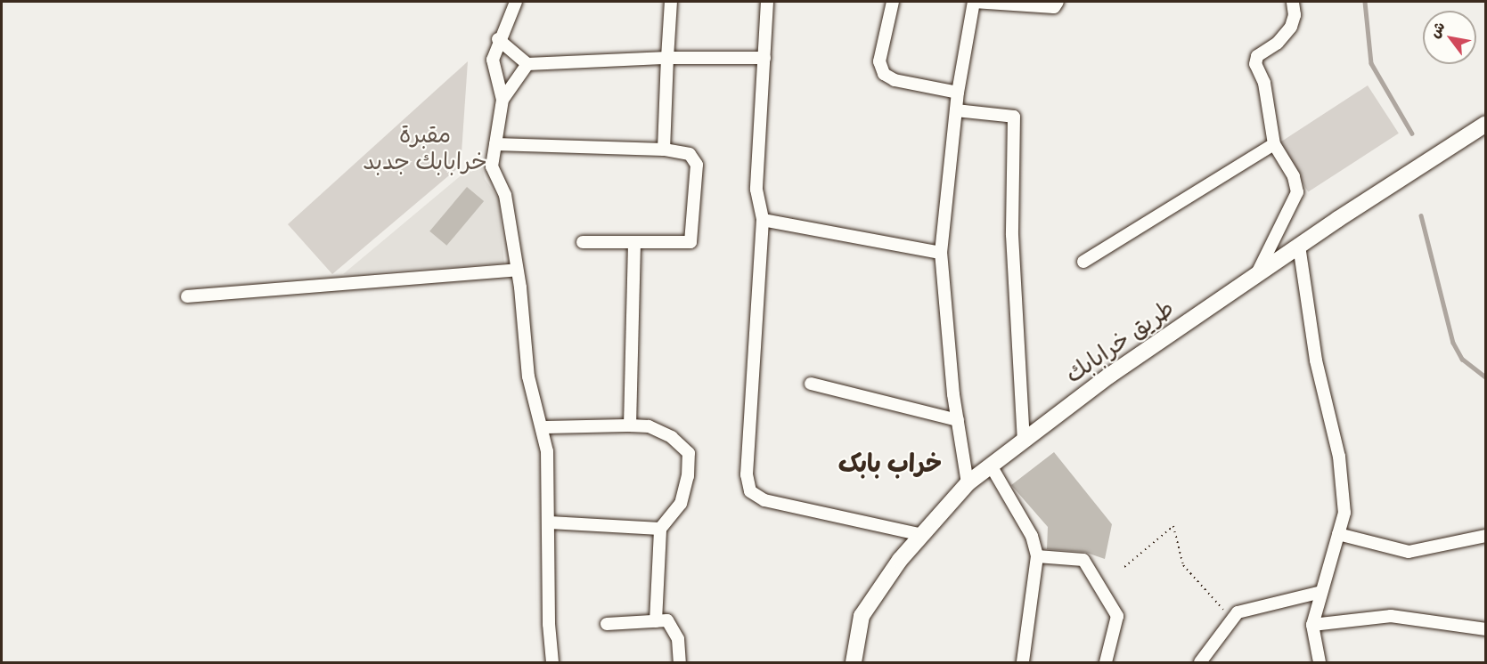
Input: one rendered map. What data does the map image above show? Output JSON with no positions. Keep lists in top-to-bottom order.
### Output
{
  "streets": {
    "main road": ["طريق خرابابك"]
  },
  "districts": ["خراب بابک"],
  "parks": ["مقبرة خرابابك جدبد"],
  "north": "top left"
}
